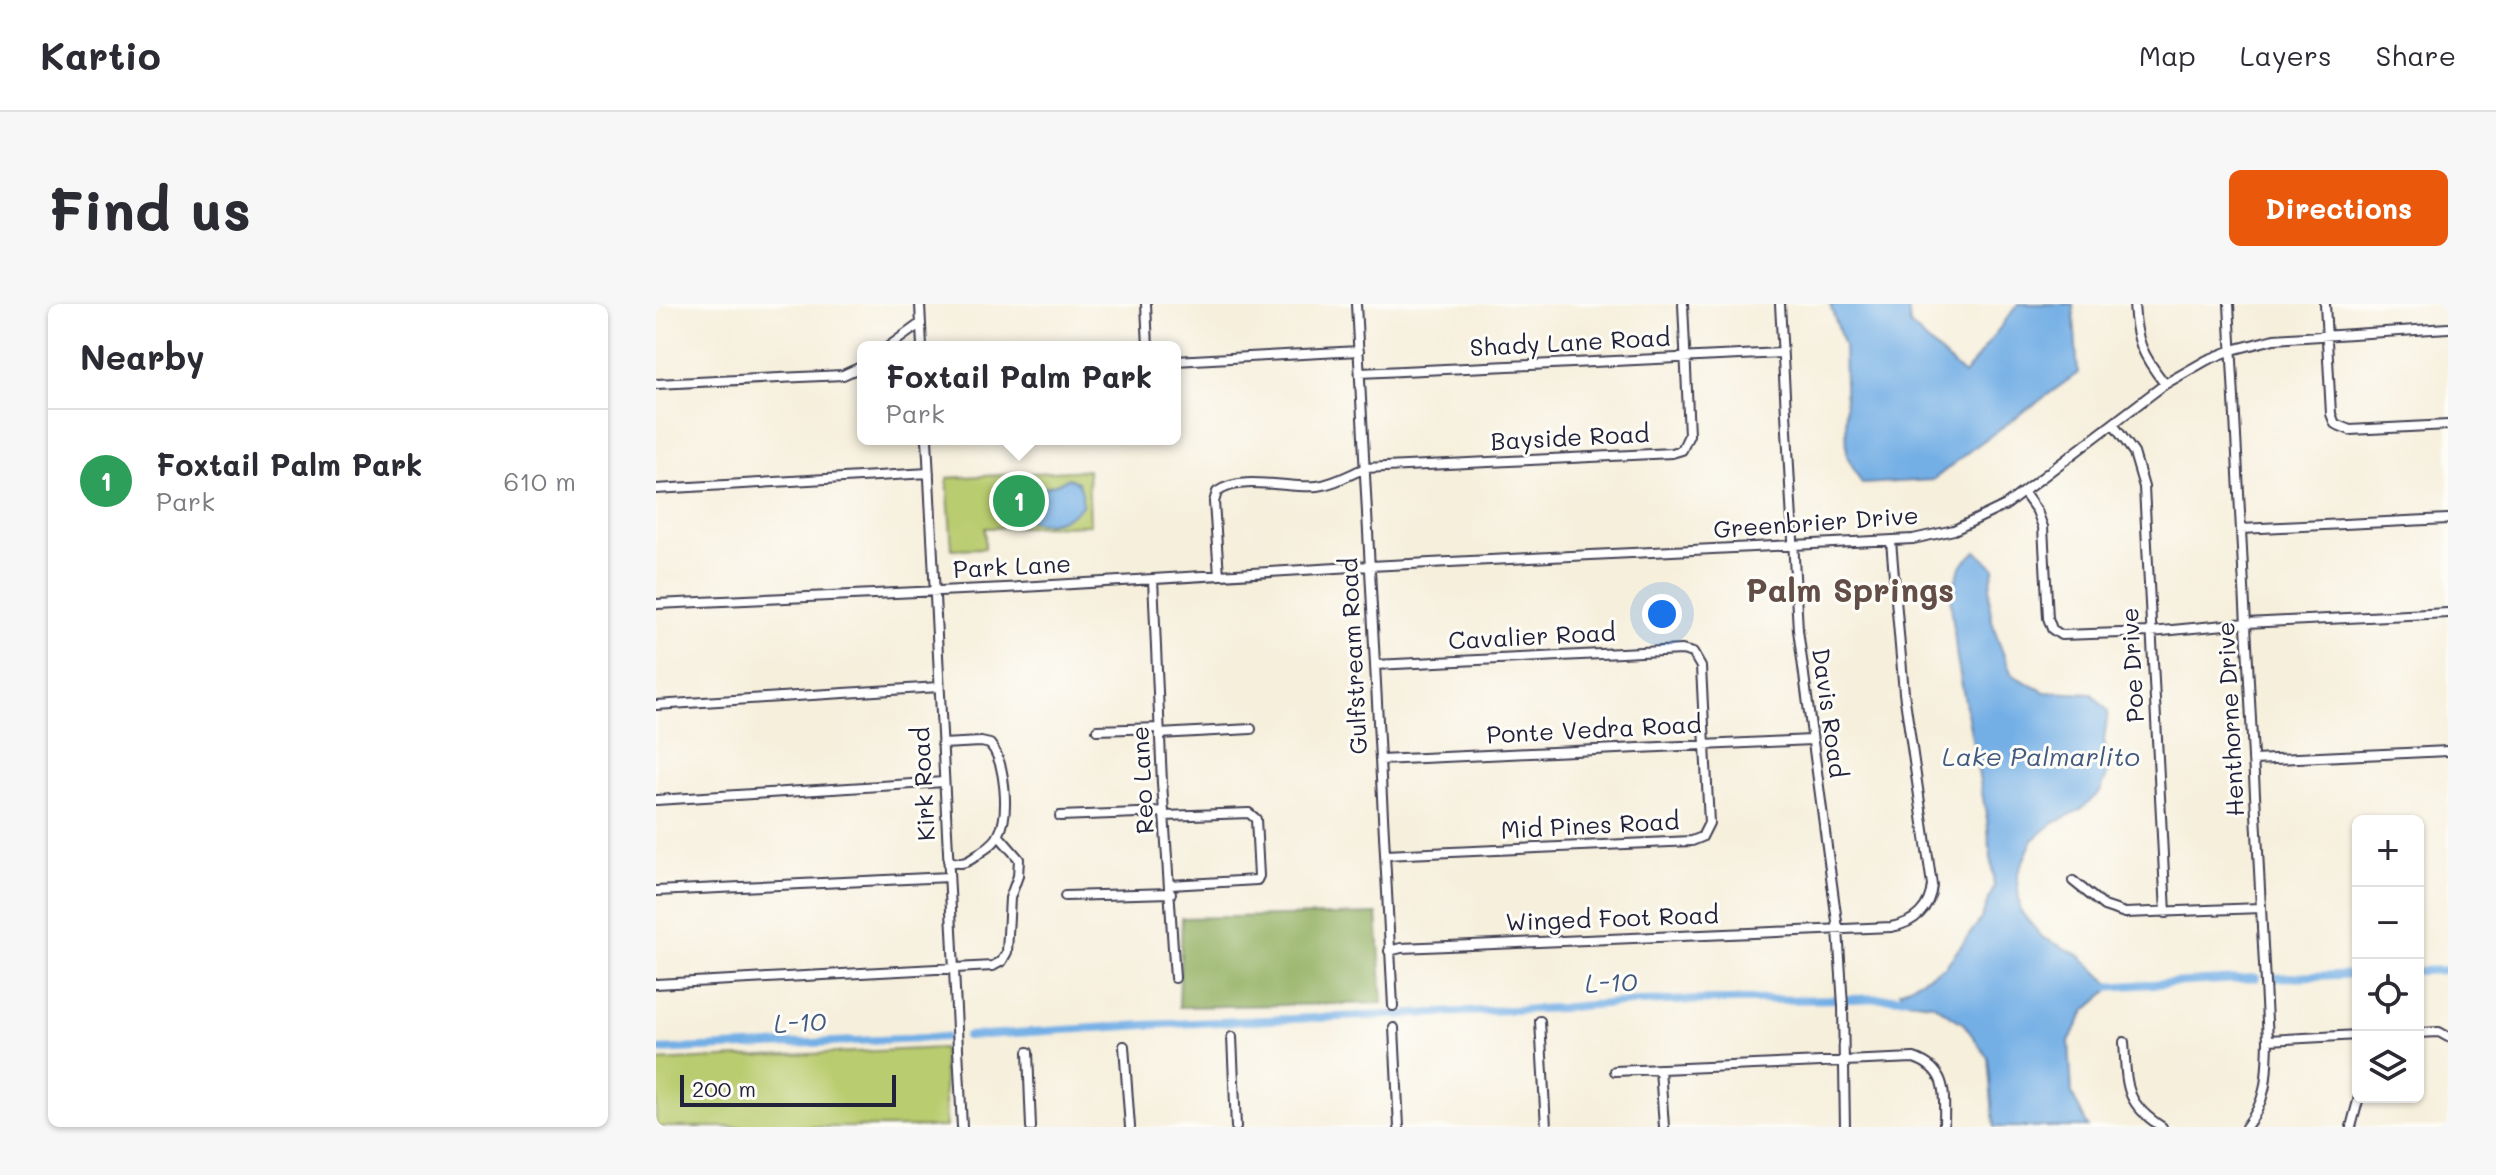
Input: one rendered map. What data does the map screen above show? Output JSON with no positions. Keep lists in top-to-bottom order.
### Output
{
  "streets": {
    "street": [
      "Shady Lane Road",
      "Bayside Road",
      "Greenbrier Drive",
      "Park Lane",
      "Cavalier Road",
      "Gulfstream Road",
      "Poe Drive",
      "Davis Road",
      "Henthorne Drive",
      "Ponte Vedra Road",
      "Reo Lane",
      "Kirk Road",
      "Mid Pines Road",
      "Winged Foot Road"
    ]
  },
  "crossings": [
    ["Shady Lane Road", "Bayside Road"],
    ["Shady Lane Road", "Gulfstream Road"],
    ["Shady Lane Road", "Davis Road"],
    ["Bayside Road", "Gulfstream Road"],
    ["Greenbrier Drive", "Park Lane"],
    ["Greenbrier Drive", "Gulfstream Road"],
    ["Greenbrier Drive", "Poe Drive"],
    ["Greenbrier Drive", "Davis Road"],
    ["Greenbrier Drive", "Henthorne Drive"],
    ["Greenbrier Drive", "Winged Foot Road"],
    ["Park Lane", "Gulfstream Road"],
    ["Park Lane", "Reo Lane"],
    ["Park Lane", "Kirk Road"],
    ["Cavalier Road", "Gulfstream Road"],
    ["Cavalier Road", "Ponte Vedra Road"],
    ["Cavalier Road", "Mid Pines Road"],
    ["Gulfstream Road", "Ponte Vedra Road"],
    ["Gulfstream Road", "Mid Pines Road"],
    ["Gulfstream Road", "Winged Foot Road"],
    ["Davis Road", "Ponte Vedra Road"],
    ["Davis Road", "Winged Foot Road"],
    ["Ponte Vedra Road", "Mid Pines Road"]
  ],
  "districts": ["Palm Springs"],
  "water": ["Lake Palmarlito", "L-10"],
  "scale_bar": "200 m",
  "page": {
    "header": "Kartio",
    "nav": ["Map", "Layers", "Share"],
    "buttons": "Directions",
    "title": "Find us",
    "heading": "Nearby",
    "popup": ["Foxtail Palm Park", "Park"],
    "list": [
      {
        "mark": "1",
        "name": "Foxtail Palm Park",
        "note": "Park",
        "value": "610 m"
      }
    ],
    "pins": "1",
    "map_buttons": ["+", "−"],
    "scale": "200 m"
  }
}
